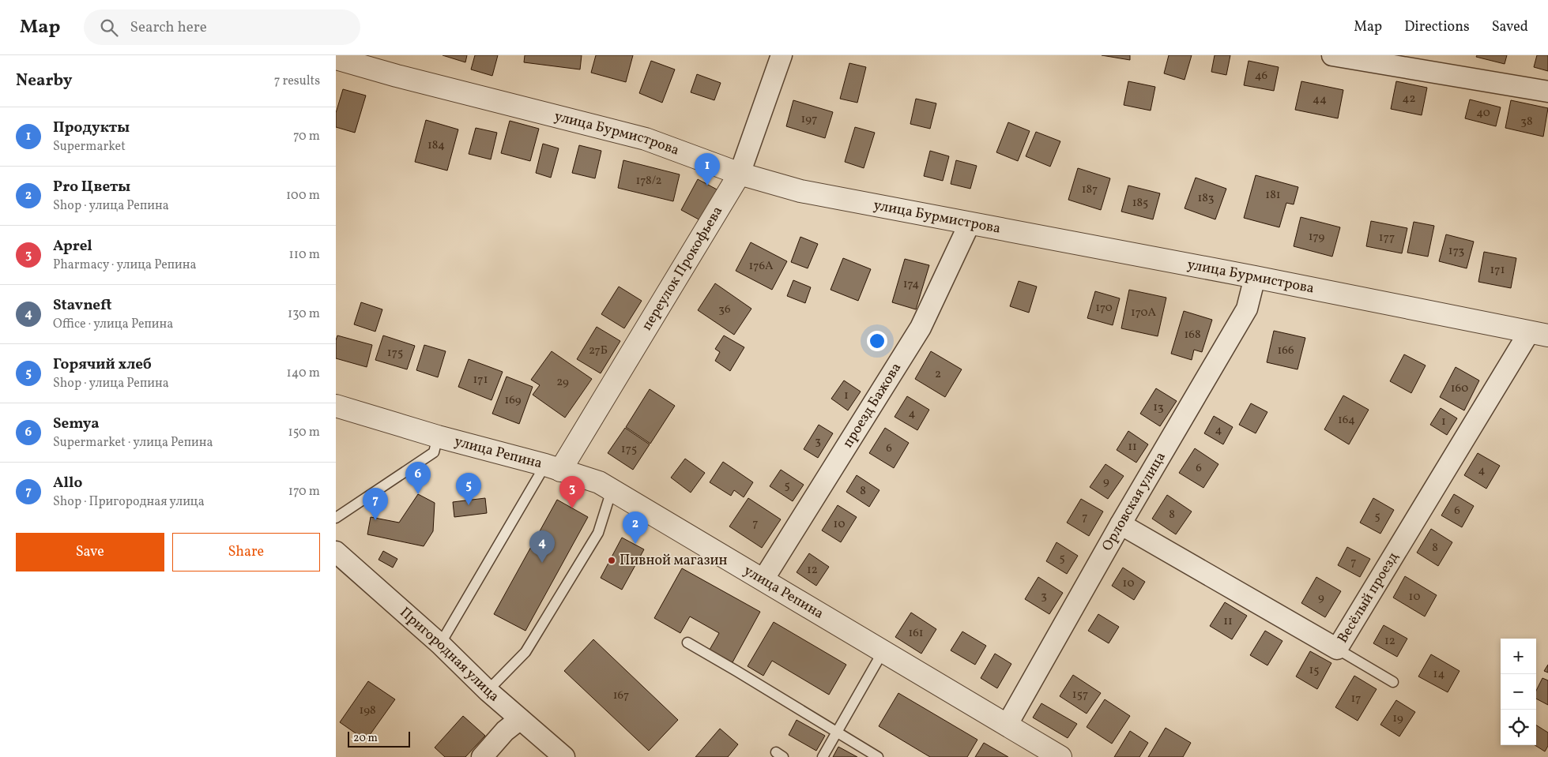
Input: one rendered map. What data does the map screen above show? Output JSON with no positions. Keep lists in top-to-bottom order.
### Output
{
  "streets": {
    "street": [
      "улица Бурмистрова",
      "переулок Прокофьева",
      "проезд Бажова",
      "улица Репина",
      "Орловская улица",
      "Весёлый проезд",
      "Пригородная улица"
    ]
  },
  "crossings": [
    ["улица Бурмистрова", "переулок Прокофьева"],
    ["улица Бурмистрова", "проезд Бажова"],
    ["улица Бурмистрова", "Орловская улица"],
    ["улица Бурмистрова", "Весёлый проезд"],
    ["переулок Прокофьева", "улица Репина"],
    ["проезд Бажова", "улица Репина"],
    ["улица Репина", "Орловская улица"],
    ["Орловская улица", "Весёлый проезд"]
  ],
  "places": ["Пивной магазин"],
  "house_numbers": [
    "46",
    "42",
    "44",
    "40",
    "197",
    "38",
    "184",
    "178/2",
    "187",
    "181",
    "183",
    "185",
    "179",
    "177",
    "173",
    "176А",
    "171",
    "174",
    "170",
    "36",
    "170А",
    "168",
    "27Б",
    "166",
    "175",
    "2",
    "171",
    "29",
    "160",
    "1",
    "169",
    "13",
    "4",
    "164",
    "1",
    "4",
    "3",
    "11",
    "6",
    "175",
    "6",
    "4",
    "9",
    "5",
    "8",
    "6",
    "8",
    "5",
    "7",
    "7",
    "10",
    "8",
    "5",
    "7",
    "12",
    "10",
    "3",
    "10",
    "9",
    "11",
    "161",
    "12",
    "15",
    "14",
    "157",
    "167",
    "17",
    "198",
    "19"
  ],
  "scale_bar": "20 m",
  "page": {
    "header": "Map",
    "search": "Search here",
    "nav": ["Map", "Directions", "Saved"],
    "heading": ["Nearby", "7 results"],
    "list": [
      {
        "mark": "1",
        "name": "Продукты",
        "note": "Supermarket",
        "value": "70 m"
      },
      {
        "mark": "2",
        "name": "Pro Цветы",
        "note": "Shop · улица Репина",
        "value": "100 m"
      },
      {
        "mark": "3",
        "name": "Aprel",
        "note": "Pharmacy · улица Репина",
        "value": "110 m"
      },
      {
        "mark": "4",
        "name": "Stavneft",
        "note": "Office · улица Репина",
        "value": "130 m"
      },
      {
        "mark": "5",
        "name": "Горячий хлеб",
        "note": "Shop · улица Репина",
        "value": "140 m"
      },
      {
        "mark": "6",
        "name": "Semya",
        "note": "Supermarket · улица Репина",
        "value": "150 m"
      },
      {
        "mark": "7",
        "name": "Allo",
        "note": "Shop · Пригородная улица",
        "value": "170 m"
      }
    ],
    "pins": [
      "1",
      "6",
      "5",
      "3",
      "7",
      "2",
      "4"
    ],
    "buttons": ["Save", "Share"],
    "map_buttons": ["+", "−"],
    "scale": "20 m"
  }
}
